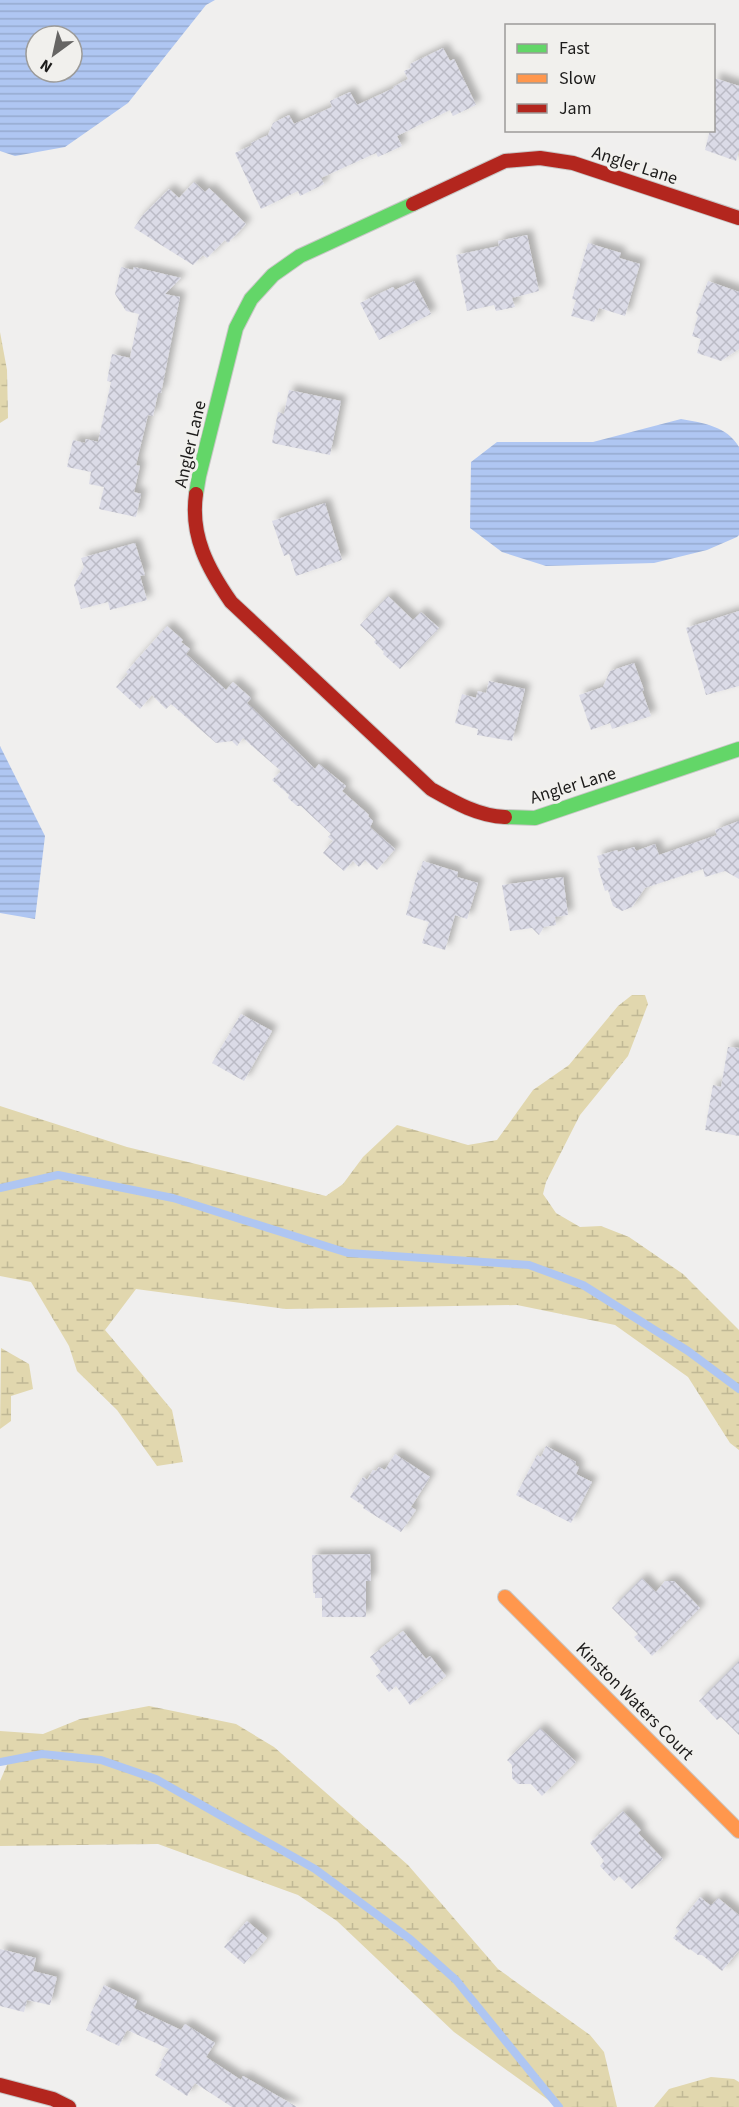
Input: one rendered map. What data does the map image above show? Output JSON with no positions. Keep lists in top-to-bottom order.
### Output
{
  "streets": {
    "street": ["Angler Lane", "Kinston Waters Court"]
  },
  "legend": ["Fast", "Slow", "Jam"],
  "north": "bottom left"
}
